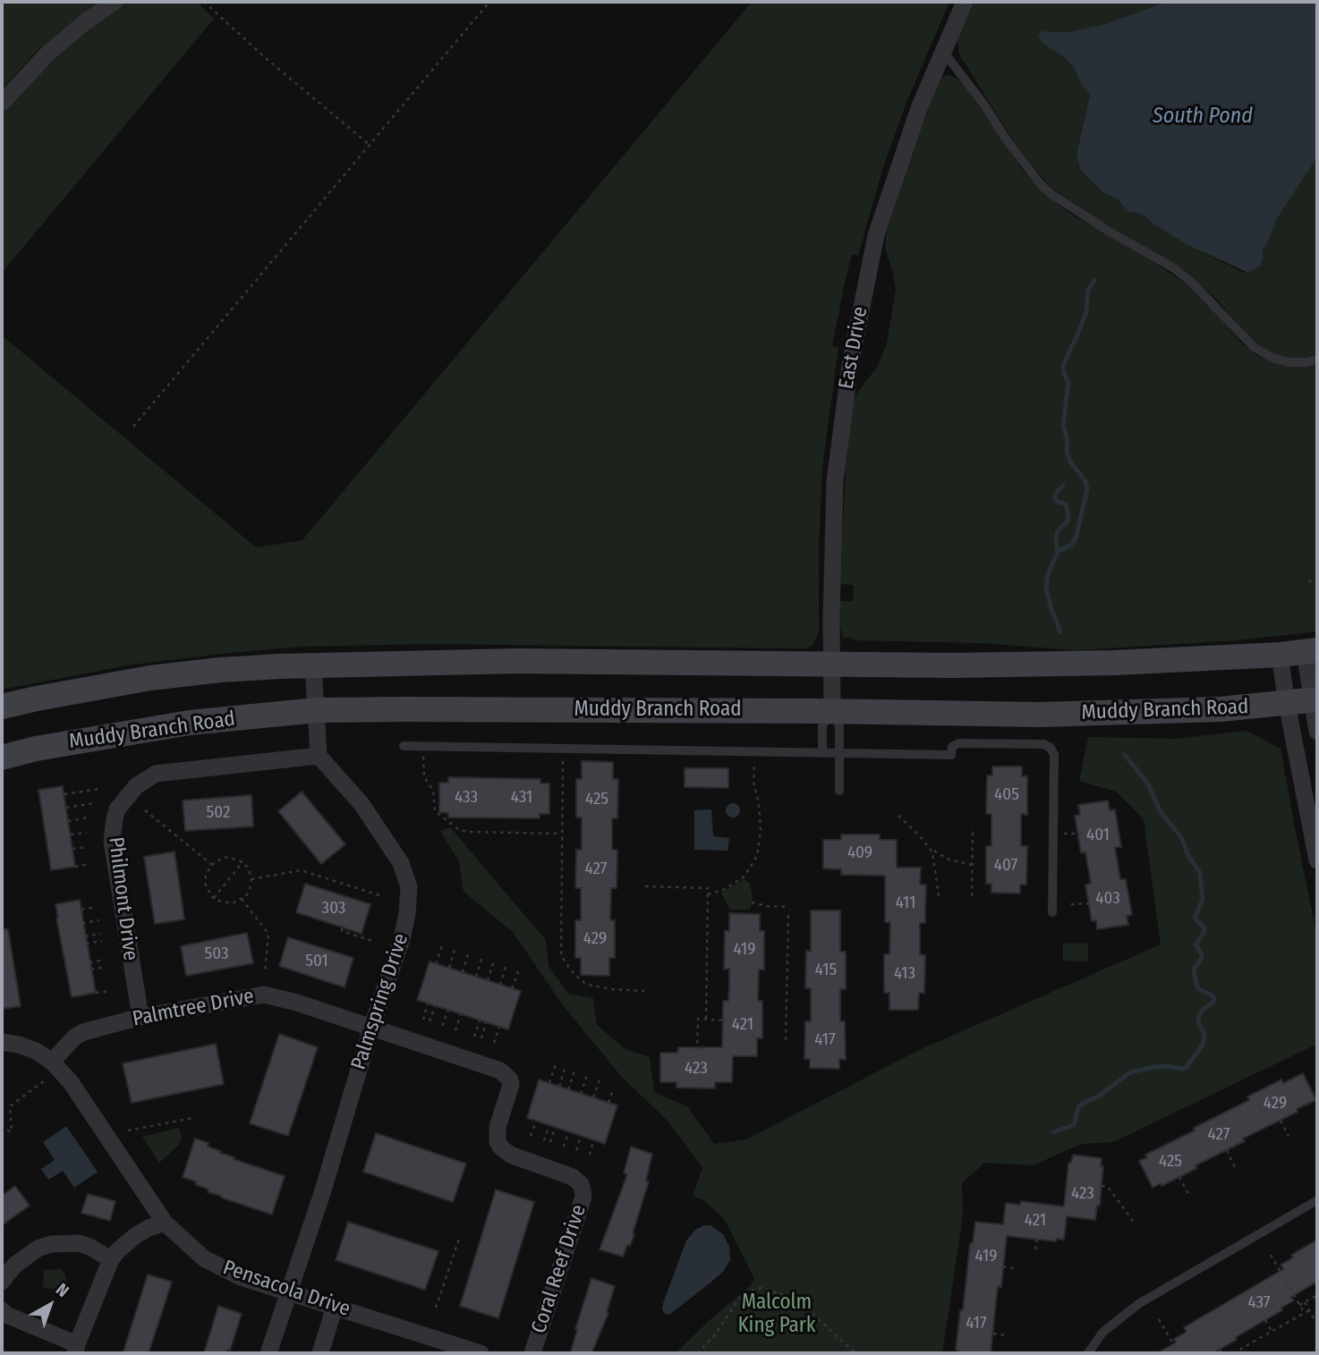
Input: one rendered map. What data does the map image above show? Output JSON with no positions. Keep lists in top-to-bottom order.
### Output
{
  "streets": {
    "main road": ["Muddy Branch Road"],
    "street": [
      "East Drive",
      "Philmont Drive",
      "Palmspring Drive",
      "Palmtree Drive",
      "Coral Reef Drive",
      "Pensacola Drive"
    ]
  },
  "crossings": [
    ["East Drive", "Muddy Branch Road"],
    ["Philmont Drive", "Palmspring Drive"],
    ["Philmont Drive", "Palmtree Drive"],
    ["Palmspring Drive", "Palmtree Drive"],
    ["Palmspring Drive", "Pensacola Drive"],
    ["Palmtree Drive", "Coral Reef Drive"],
    ["Palmtree Drive", "Pensacola Drive"]
  ],
  "water": ["South Pond"],
  "parks": ["Malcolm King Park"],
  "house_numbers": [
    "405",
    "433",
    "431",
    "425",
    "502",
    "401",
    "409",
    "407",
    "427",
    "403",
    "411",
    "303",
    "429",
    "419",
    "503",
    "501",
    "415",
    "413",
    "421",
    "417",
    "423",
    "429",
    "427",
    "425",
    "423",
    "421",
    "419",
    "437",
    "417"
  ],
  "north": "top right"
}
